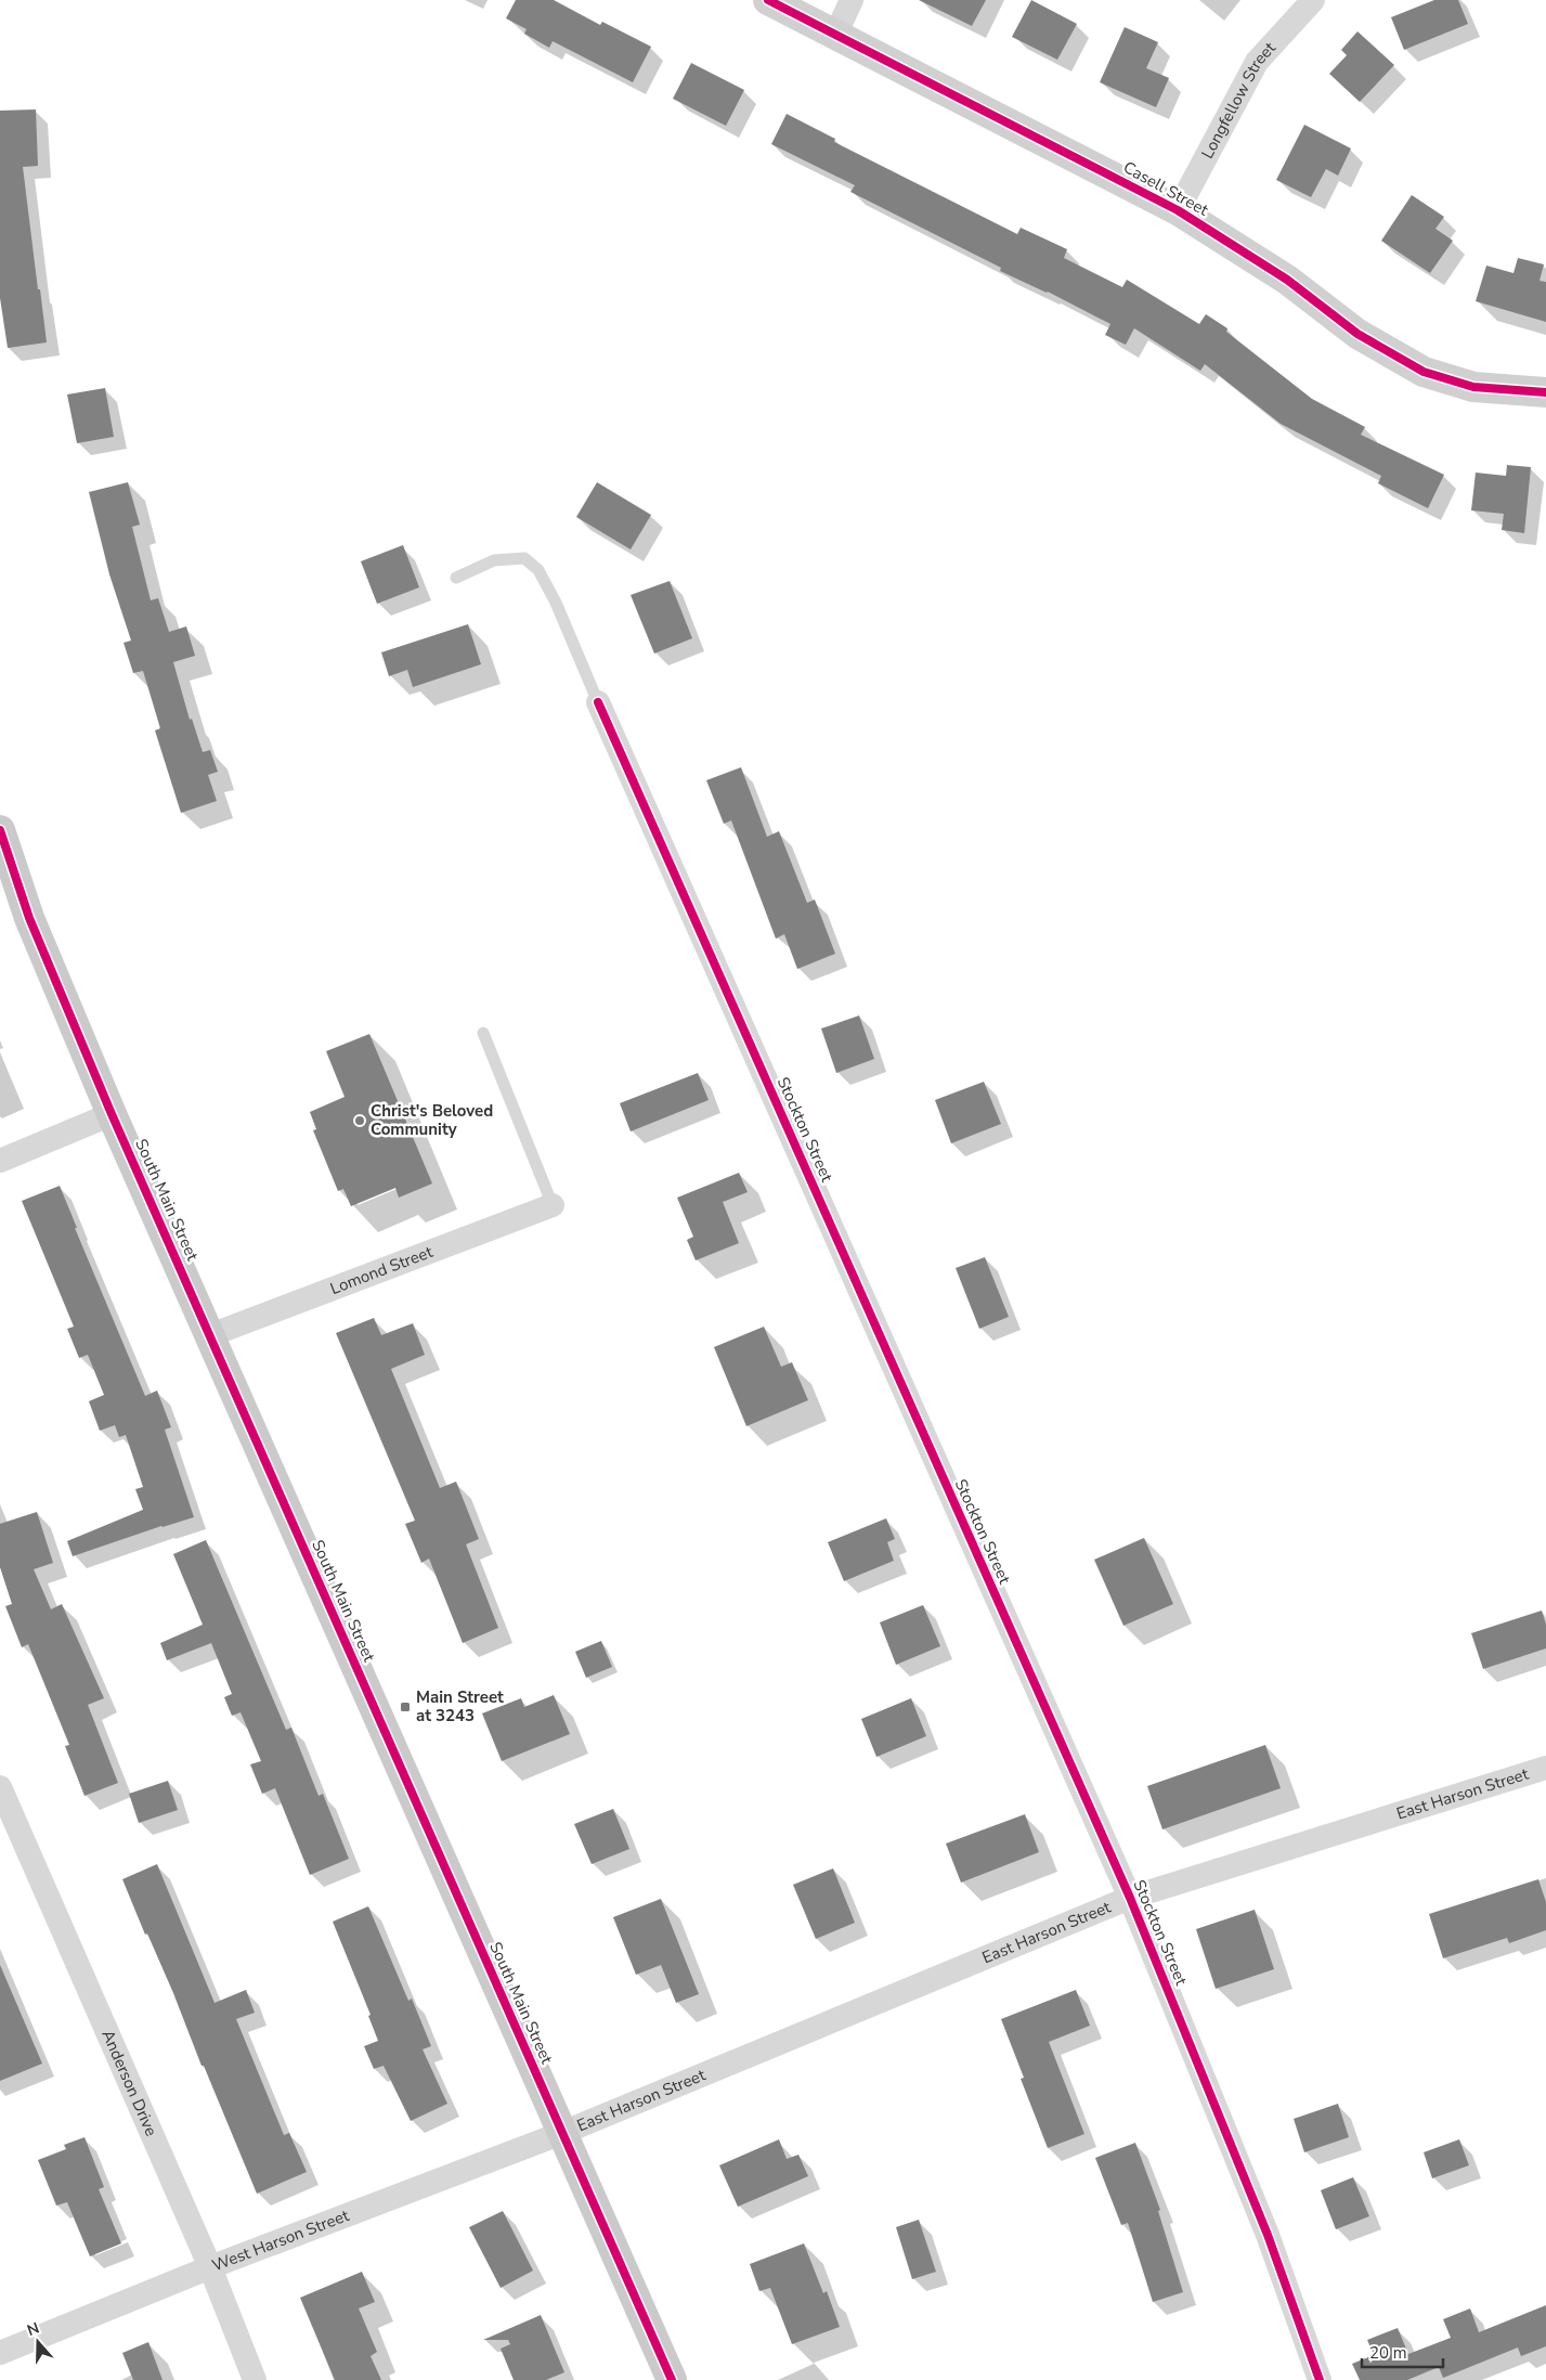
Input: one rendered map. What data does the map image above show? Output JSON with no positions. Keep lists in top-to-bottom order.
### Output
{
  "streets": {
    "main road": ["South Main Street"],
    "street": [
      "Longfellow Street",
      "Casell Street",
      "Stockton Street",
      "Lomond Street",
      "East Harson Street",
      "Anderson Drive",
      "West Harson Street"
    ]
  },
  "crossings": [
    ["Longfellow Street", "Casell Street"],
    ["Stockton Street", "East Harson Street"],
    ["South Main Street", "Lomond Street"],
    ["South Main Street", "East Harson Street"],
    ["South Main Street", "West Harson Street"],
    ["East Harson Street", "West Harson Street"],
    ["Anderson Drive", "West Harson Street"]
  ],
  "places": {
    "other": ["Christ's Beloved Community"],
    "transit": ["Main Street at 3243"]
  },
  "scale_bar": "20 m",
  "north": "top"
}
